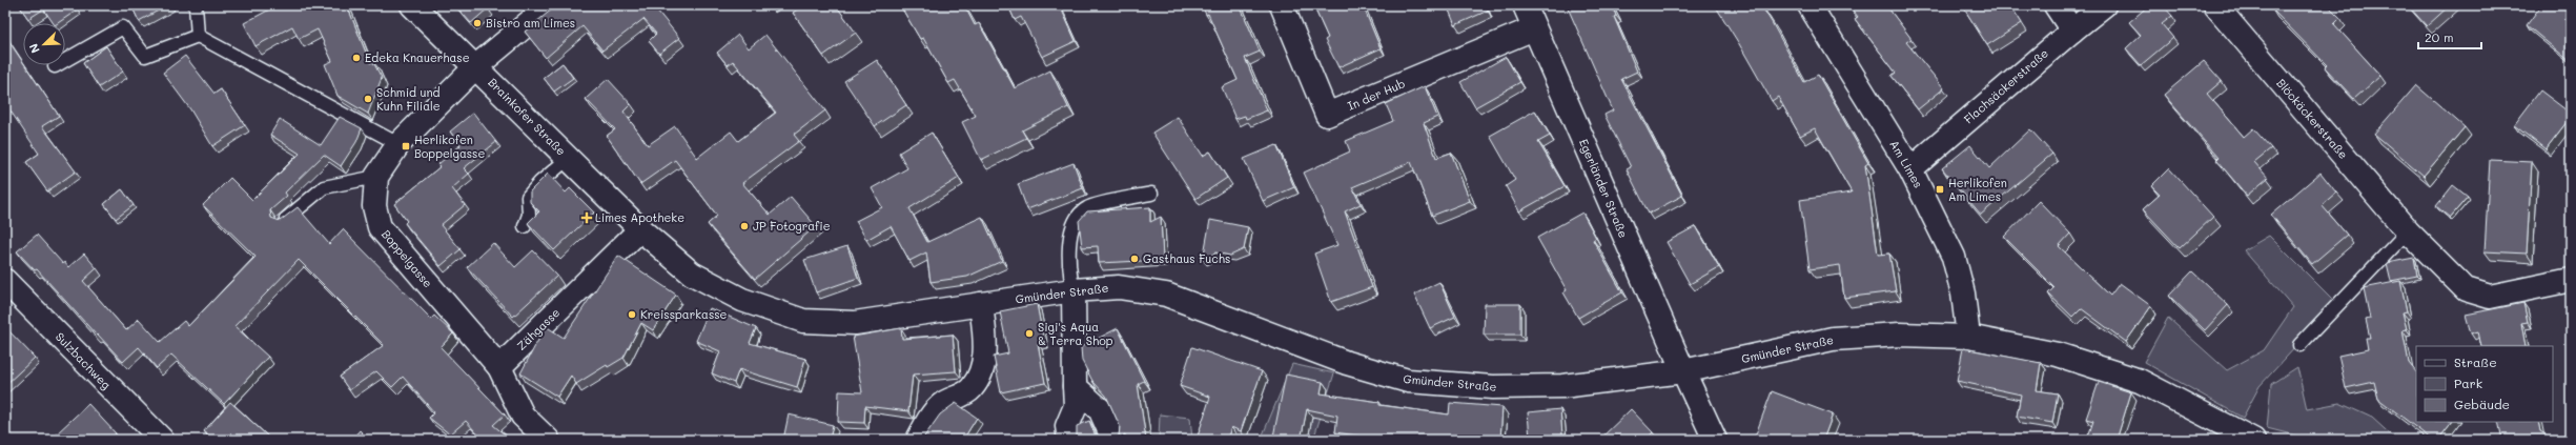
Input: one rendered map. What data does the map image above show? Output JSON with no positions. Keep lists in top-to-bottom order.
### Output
{
  "streets": {
    "street": [
      "Flachsäckerstraße",
      "In der Hub",
      "Brainkofer Straße",
      "Blöckäckerstraße",
      "Am Limes",
      "Egerländer Straße",
      "Boppelgasse",
      "Gmünder Straße",
      "Zähgasse",
      "Sulzbachweg"
    ]
  },
  "crossings": [
    ["Flachsäckerstraße", "Am Limes"],
    ["In der Hub", "Egerländer Straße"],
    ["Brainkofer Straße", "Gmünder Straße"],
    ["Brainkofer Straße", "Zähgasse"],
    ["Am Limes", "Gmünder Straße"],
    ["Egerländer Straße", "Gmünder Straße"],
    ["Boppelgasse", "Zähgasse"],
    ["Gmünder Straße", "Zähgasse"]
  ],
  "places": {
    "other": [
      "Bistro am Limes",
      "Edeka Knauerhase",
      "Schmid und Kuhn Filiale",
      "JP Fotografie",
      "Gasthaus Fuchs",
      "Kreissparkasse",
      "Sigi's Aqua & Terra Shop"
    ],
    "transit": ["Herlikofen Boppelgasse", "Herlikofen Am Limes"],
    "health": ["Limes Apotheke"]
  },
  "legend": ["Straße", "Park", "Gebäude"],
  "scale_bar": "20 m",
  "north": "bottom left"
}
